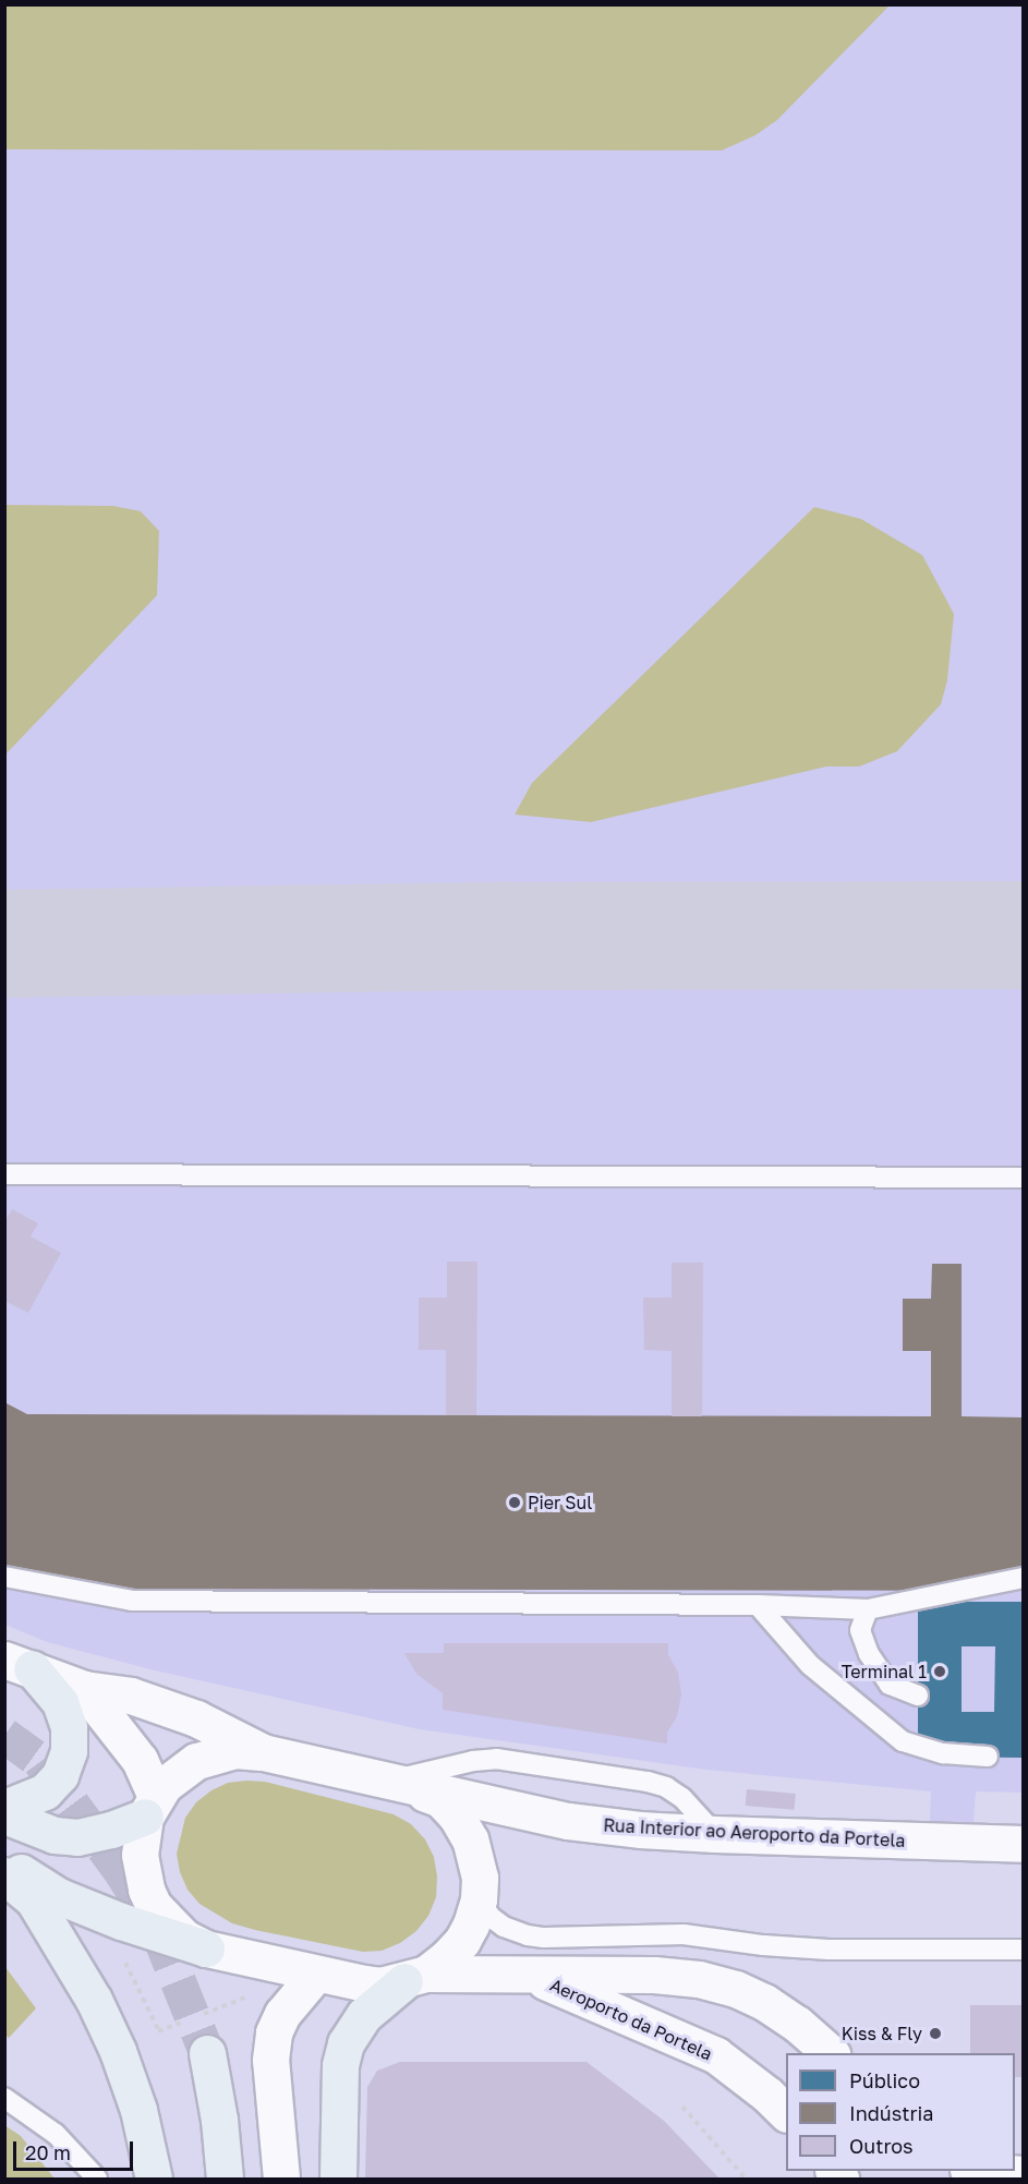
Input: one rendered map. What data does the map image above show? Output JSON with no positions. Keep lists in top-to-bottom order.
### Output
{
  "streets": {
    "main road": ["Rua Interior ao Aeroporto da Portela", "Aeroporto da Portela"]
  },
  "places": ["Pier Sul", "Terminal 1", "Kiss & Fly"],
  "legend": ["Público", "Indústria", "Outros"],
  "scale_bar": "20 m"
}
